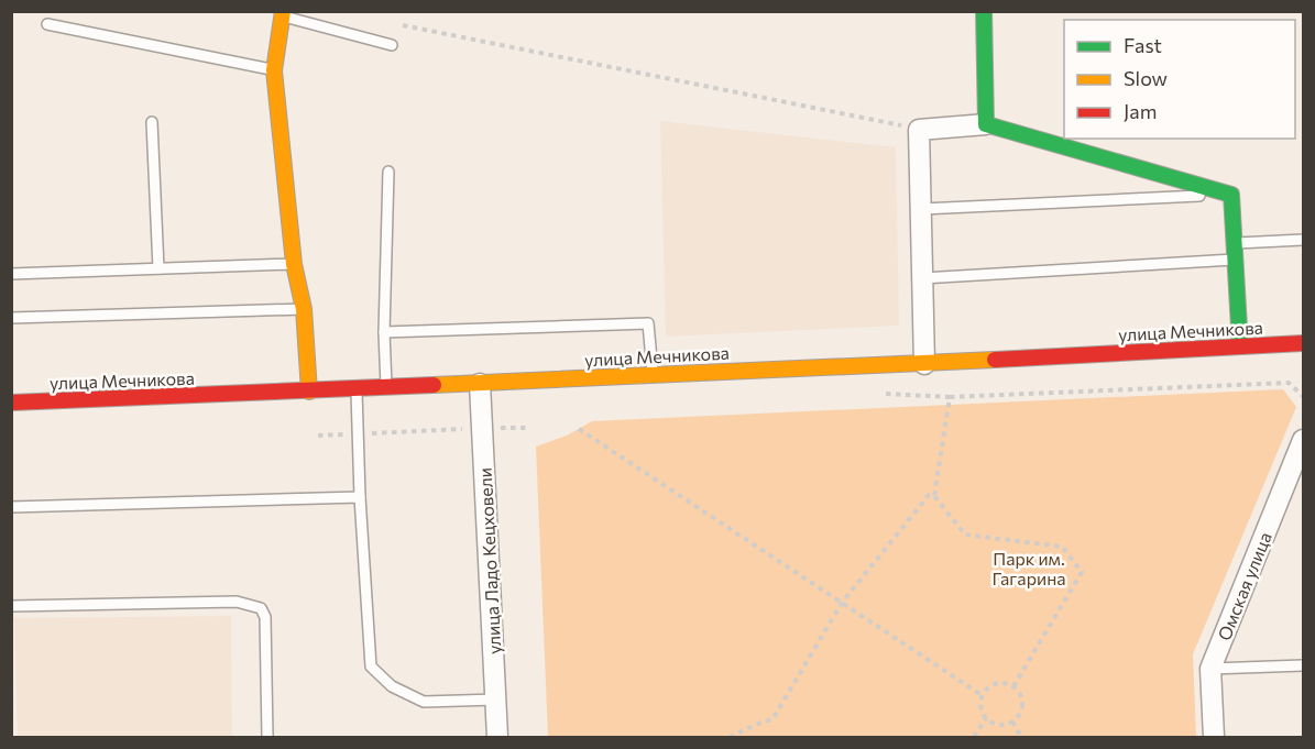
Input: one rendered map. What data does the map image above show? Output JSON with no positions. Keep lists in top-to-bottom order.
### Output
{
  "streets": {
    "street": ["улица Мечникова", "улица Ладо Кецховели", "Омская улица"]
  },
  "crossings": [
    ["улица Мечникова", "улица Ладо Кецховели"]
  ],
  "parks": ["Парк им. Гагарина"],
  "legend": ["Fast", "Slow", "Jam"]
}
